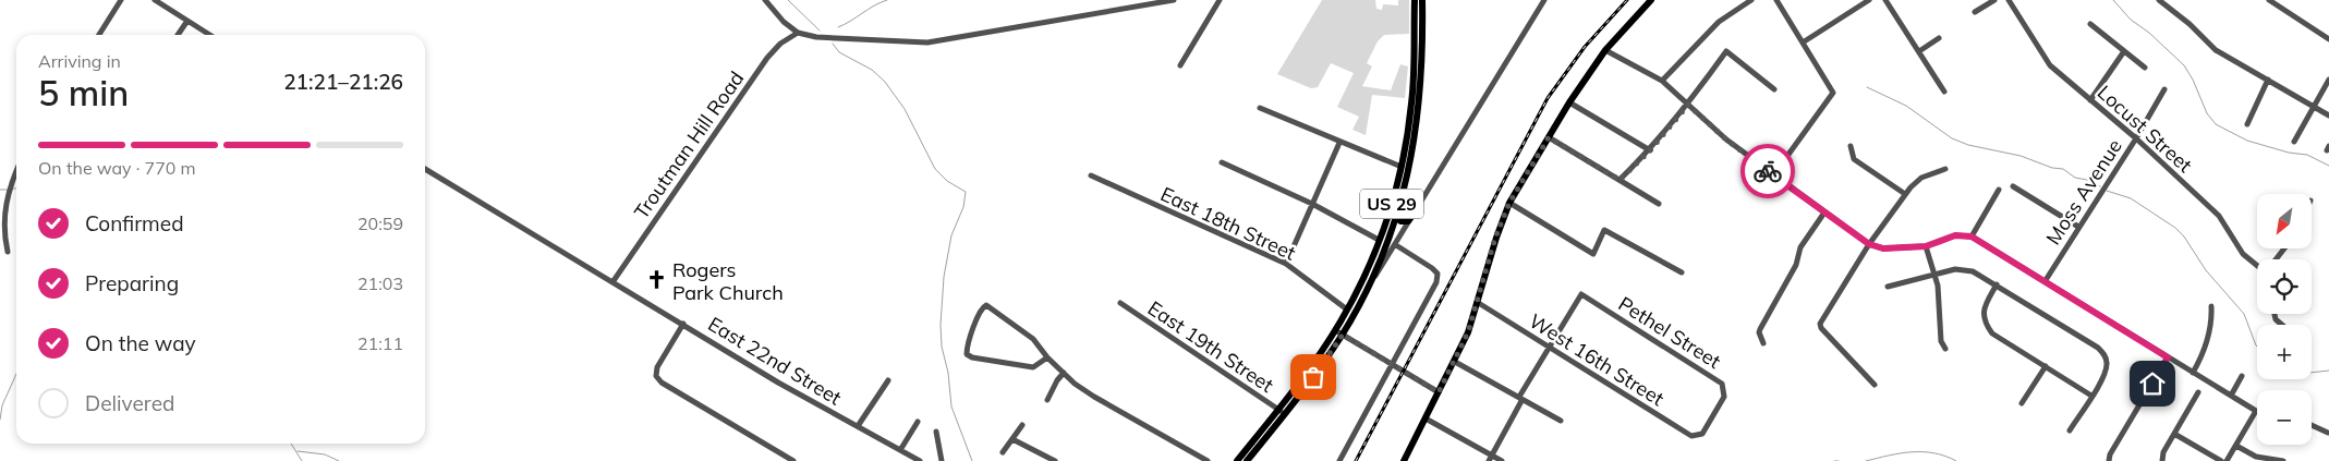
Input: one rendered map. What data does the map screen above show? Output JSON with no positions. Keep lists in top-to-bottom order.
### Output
{
  "streets": {
    "main road": ["US 29"],
    "street": [
      "Locust Street",
      "Troutman Hill Road",
      "Moss Avenue",
      "East 18th Street",
      "Pethel Street",
      "East 19th Street",
      "West 16th Street",
      "East 22nd Street"
    ]
  },
  "crossings": [
    ["Locust Street", "Moss Avenue"],
    ["Troutman Hill Road", "East 22nd Street"],
    ["US 29", "East 18th Street"],
    ["US 29", "East 19th Street"],
    ["Pethel Street", "West 16th Street"]
  ],
  "places": {
    "church": ["Rogers Park Church"]
  },
  "north": "bottom left",
  "page": {
    "heading": ["5 min", "Arriving in", "21:21–21:26"],
    "bar": "On the way · 770 m",
    "list": [
      ["Confirmed", "20:59"],
      ["Preparing", "21:03"],
      ["On the way", "21:11"],
      "Delivered"
    ],
    "map_buttons": ["+", "−"]
  }
}
